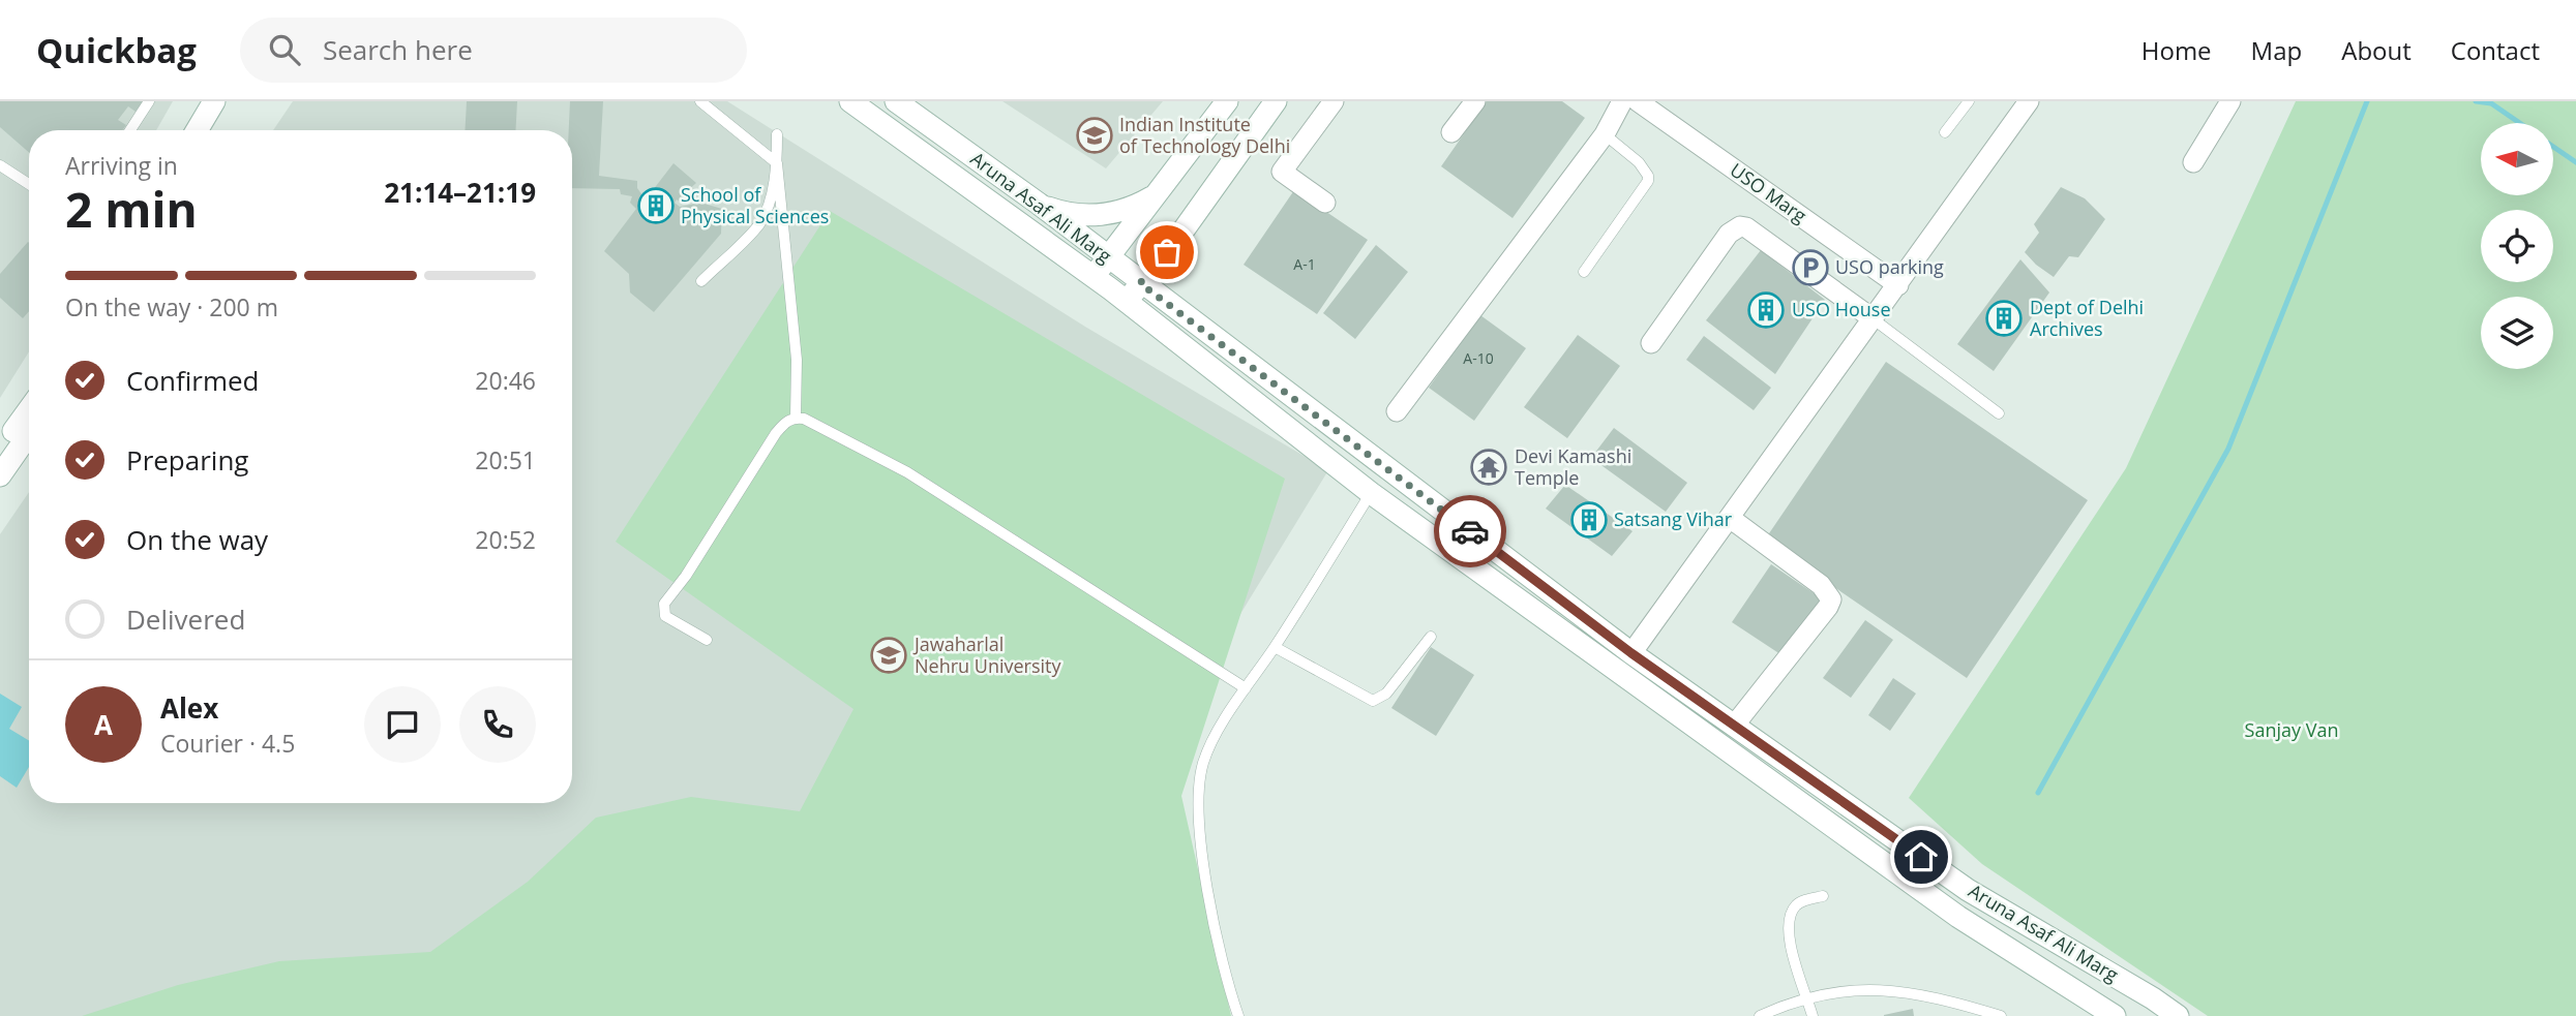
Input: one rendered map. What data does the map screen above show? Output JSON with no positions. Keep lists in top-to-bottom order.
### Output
{
  "streets": {
    "main road": ["Aruna Asaf Ali Marg"],
    "street": ["USO Marg"]
  },
  "parks": ["Sanjay Van"],
  "places": {
    "school or university": ["Indian Institute of Technology Delhi", "Jawaharlal Nehru University"],
    "building": [
      "School of Physical Sciences",
      "USO House",
      "Dept of Delhi Archives",
      "Satsang Vihar"
    ],
    "parking": ["USO parking"],
    "temple": ["Devi Kamashi Temple"]
  },
  "house_numbers": ["A-1", "A-10"],
  "north": "left",
  "page": {
    "header": "Quickbag",
    "search": "Search here",
    "nav": [
      "Home",
      "Map",
      "About",
      "Contact"
    ],
    "heading": ["2 min", "Arriving in", "21:14–21:19"],
    "panel": ["Alex", "Courier · 4.5"],
    "bar": "On the way · 200 m",
    "list": [
      ["Confirmed", "20:46"],
      ["Preparing", "20:51"],
      ["On the way", "20:52"],
      "Delivered"
    ],
    "round": "A"
  }
}
